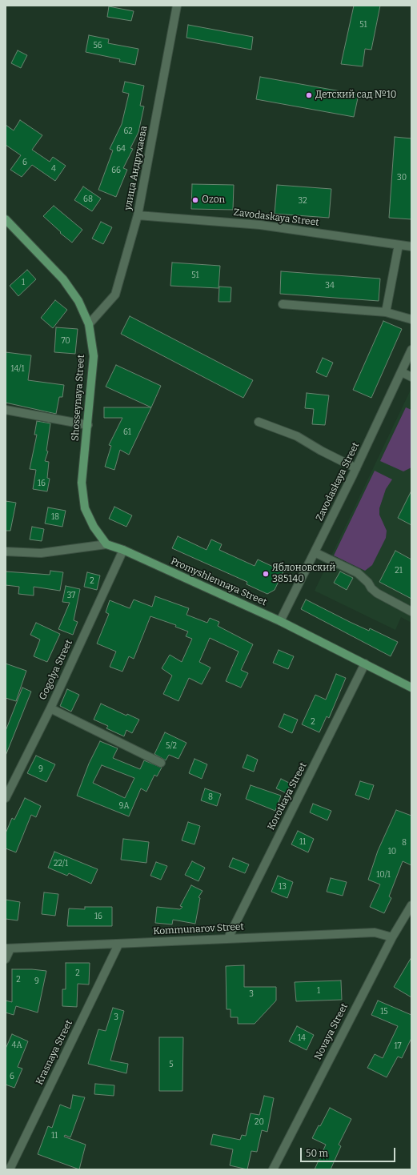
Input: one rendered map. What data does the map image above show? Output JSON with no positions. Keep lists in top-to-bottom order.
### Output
{
  "streets": {
    "main road": ["Shosseynaya Street", "Promyshlennaya Street"],
    "street": [
      "улица Андрухаева",
      "Zavodaskaya Street",
      "Gogolya Street",
      "Korotkaya Street",
      "Kommunarov Street",
      "Novaya Street",
      "Krasnaya Street"
    ]
  },
  "crossings": [
    ["улица Андрухаева", "Zavodaskaya Street"],
    ["улица Андрухаева", "Shosseynaya Street"],
    ["Zavodaskaya Street", "Promyshlennaya Street"],
    ["Shosseynaya Street", "Promyshlennaya Street"],
    ["Promyshlennaya Street", "Gogolya Street"],
    ["Promyshlennaya Street", "Korotkaya Street"],
    ["Korotkaya Street", "Kommunarov Street"],
    ["Kommunarov Street", "Novaya Street"],
    ["Kommunarov Street", "Krasnaya Street"]
  ],
  "places": ["Детский сад №10", "Ozon", "Яблоновский 385140"],
  "house_numbers": [
    "51",
    "56",
    "62",
    "64",
    "6",
    "4",
    "66",
    "30",
    "68",
    "32",
    "51",
    "1",
    "34",
    "70",
    "14/1",
    "61",
    "16",
    "18",
    "21",
    "2",
    "37",
    "2",
    "5/2",
    "9",
    "8",
    "9А",
    "11",
    "8",
    "10",
    "22/1",
    "10/1",
    "13",
    "16",
    "2",
    "2",
    "9",
    "1",
    "3",
    "15",
    "3",
    "14",
    "4А",
    "17",
    "5",
    "6",
    "20",
    "11"
  ],
  "scale_bar": "50 m"
}
